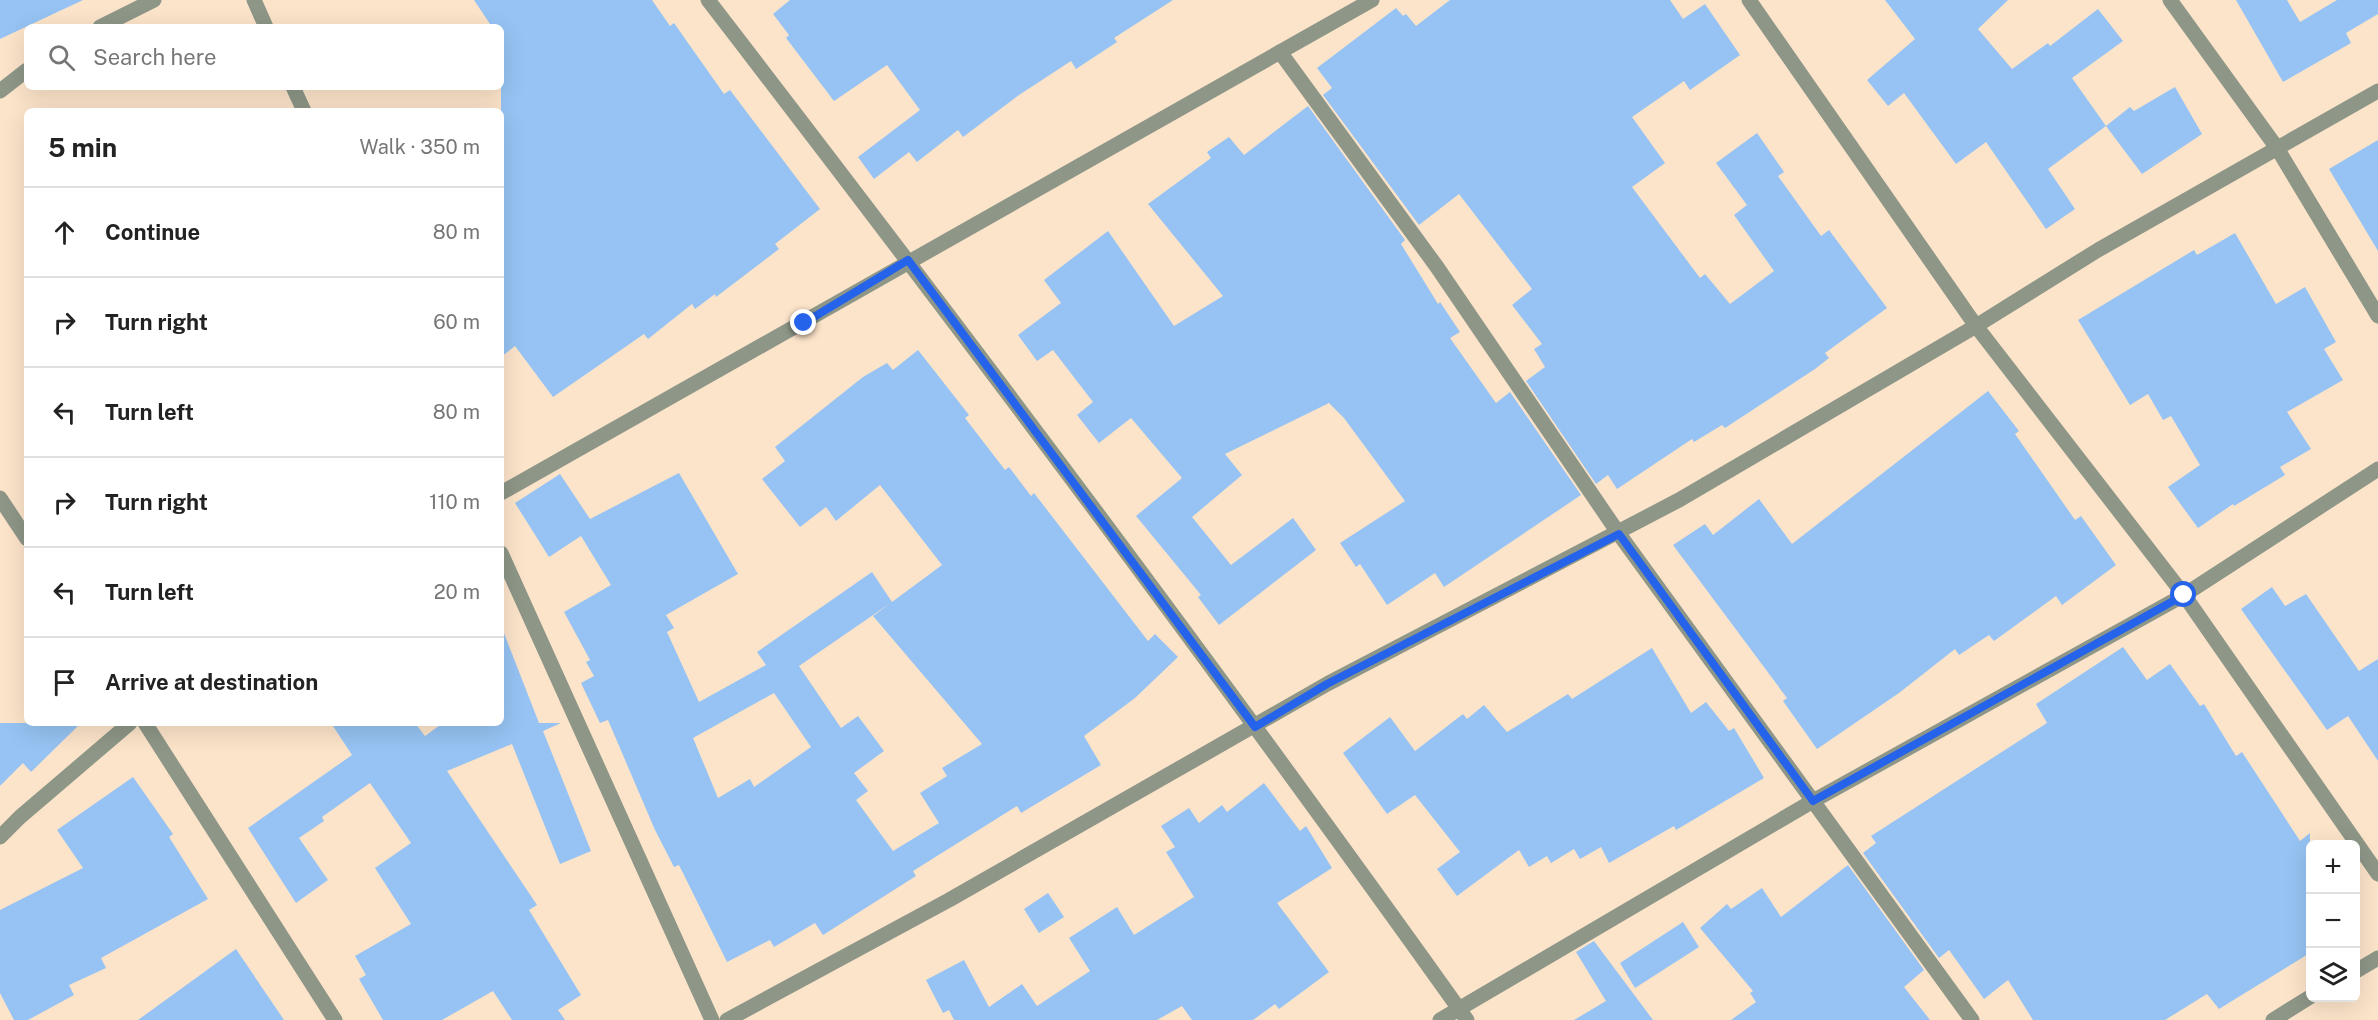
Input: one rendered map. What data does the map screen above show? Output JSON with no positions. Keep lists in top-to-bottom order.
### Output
{
  "page": {
    "search": "Search here",
    "heading": ["5 min", "Walk · 350 m"],
    "list": [
      ["Continue", "80 m"],
      ["Turn right", "60 m"],
      ["Turn left", "80 m"],
      ["Turn right", "110 m"],
      ["Turn left", "20 m"],
      "Arrive at destination"
    ],
    "map_buttons": ["+", "−"]
  }
}
